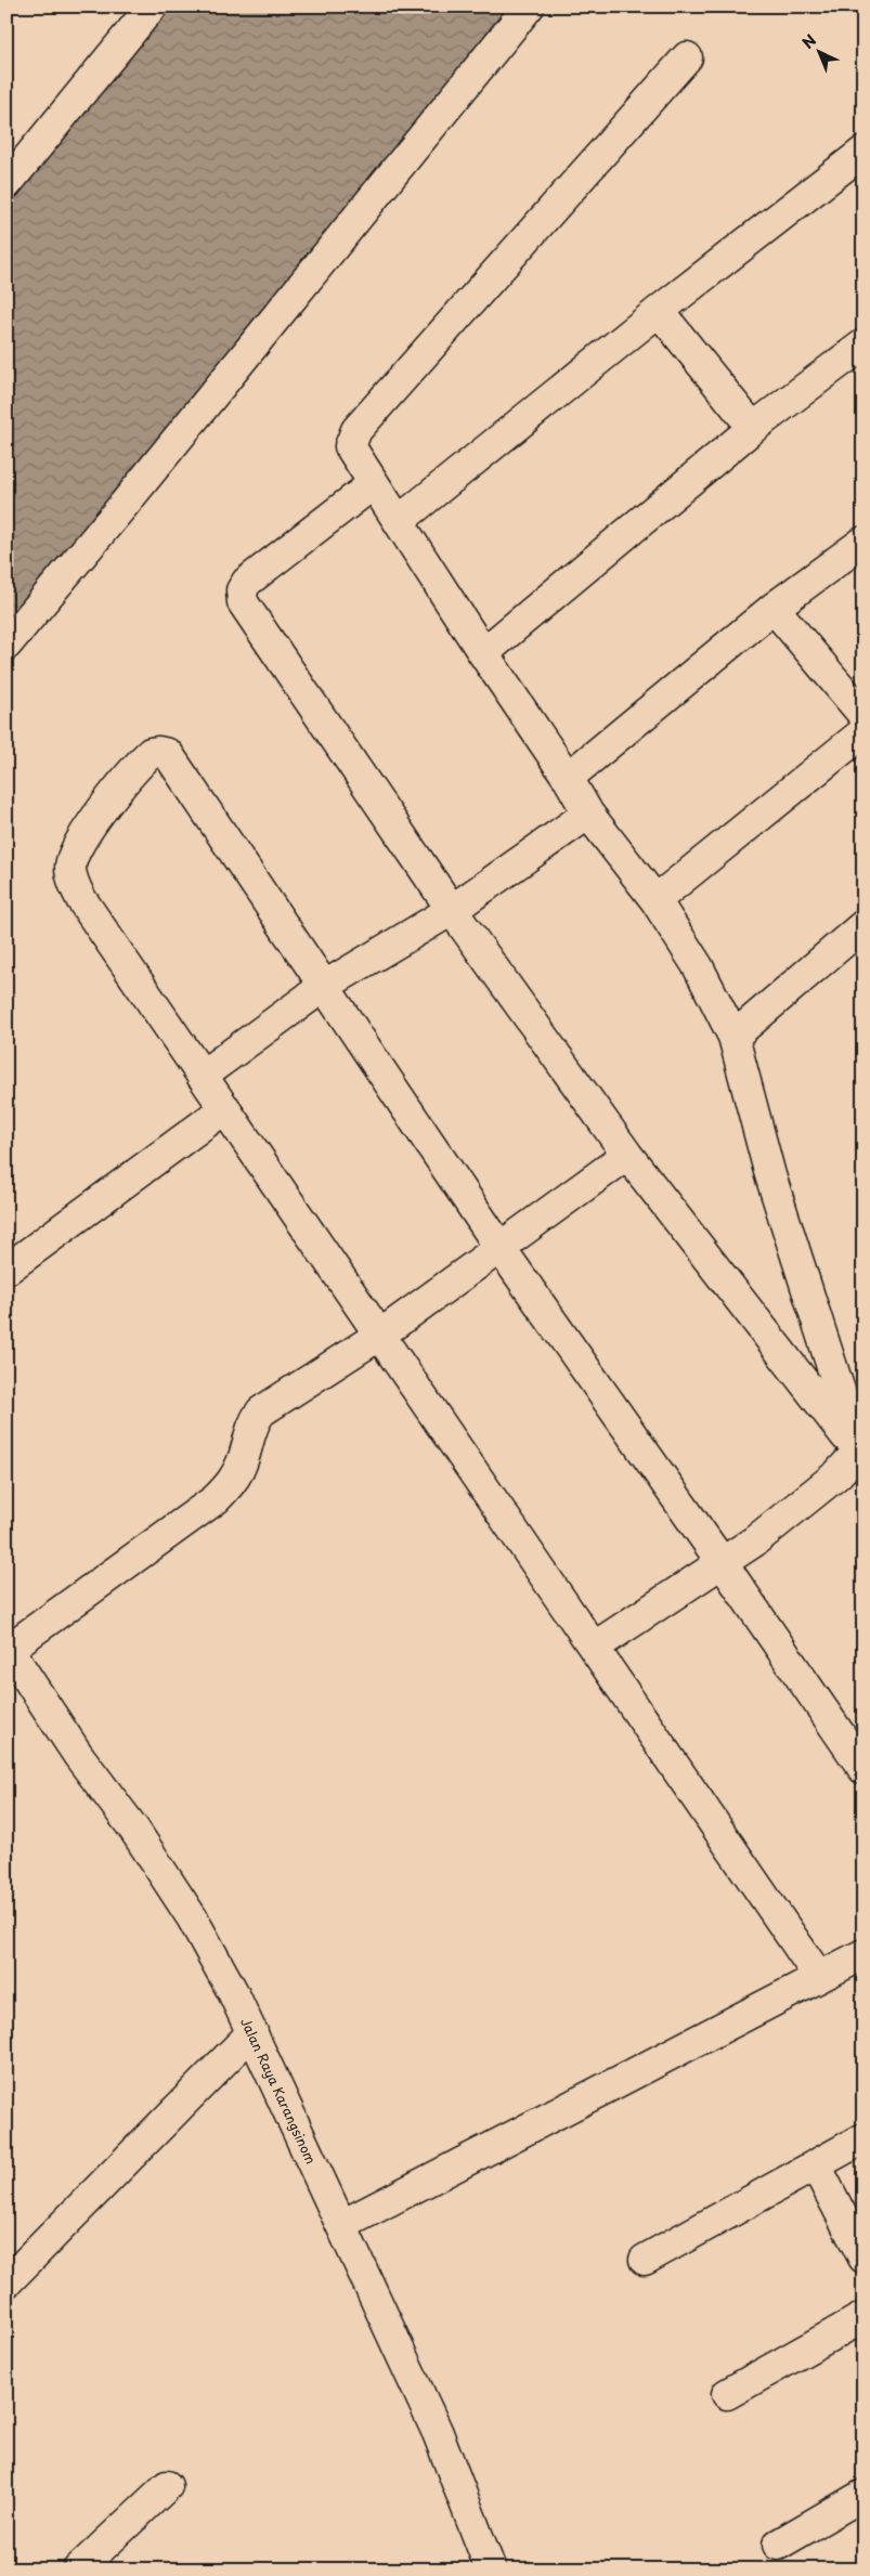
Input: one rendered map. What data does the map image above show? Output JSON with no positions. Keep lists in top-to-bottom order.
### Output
{
  "streets": {
    "street": ["Jalan Raya Karangsinom"]
  },
  "north": "top left"
}
